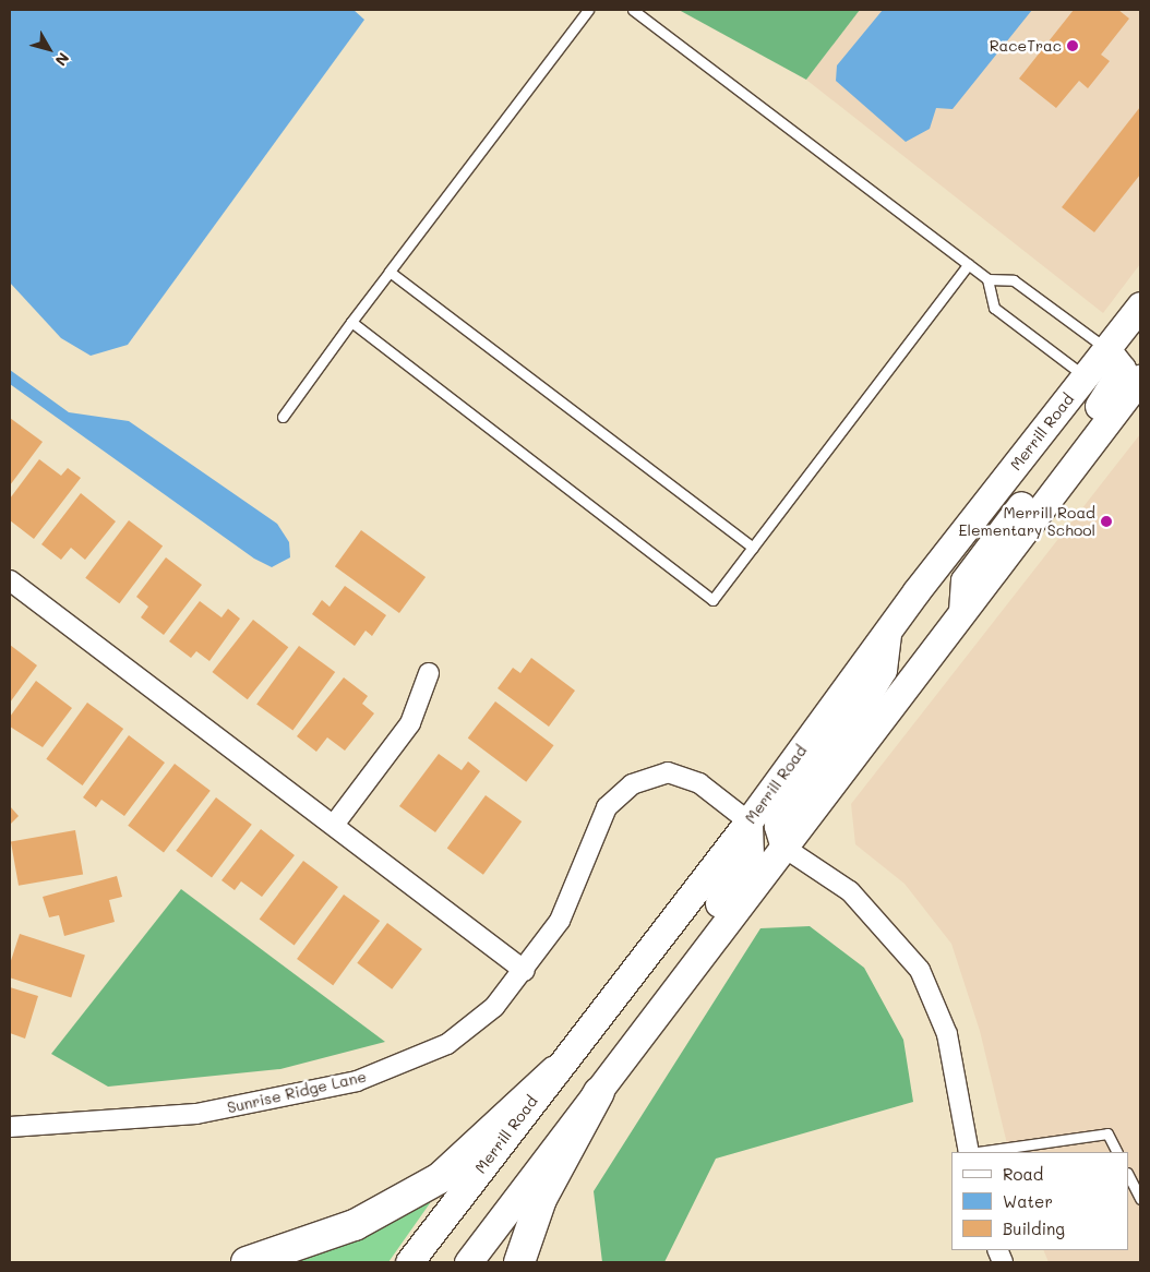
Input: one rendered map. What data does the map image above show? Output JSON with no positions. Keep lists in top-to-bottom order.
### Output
{
  "streets": {
    "main road": ["Merrill Road"],
    "street": ["Sunrise Ridge Lane"]
  },
  "crossings": [
    ["Merrill Road", "Sunrise Ridge Lane"]
  ],
  "places": ["RaceTrac", "Merrill Road Elementary School"],
  "legend": ["Road", "Water", "Building"],
  "north": "bottom right"
}
